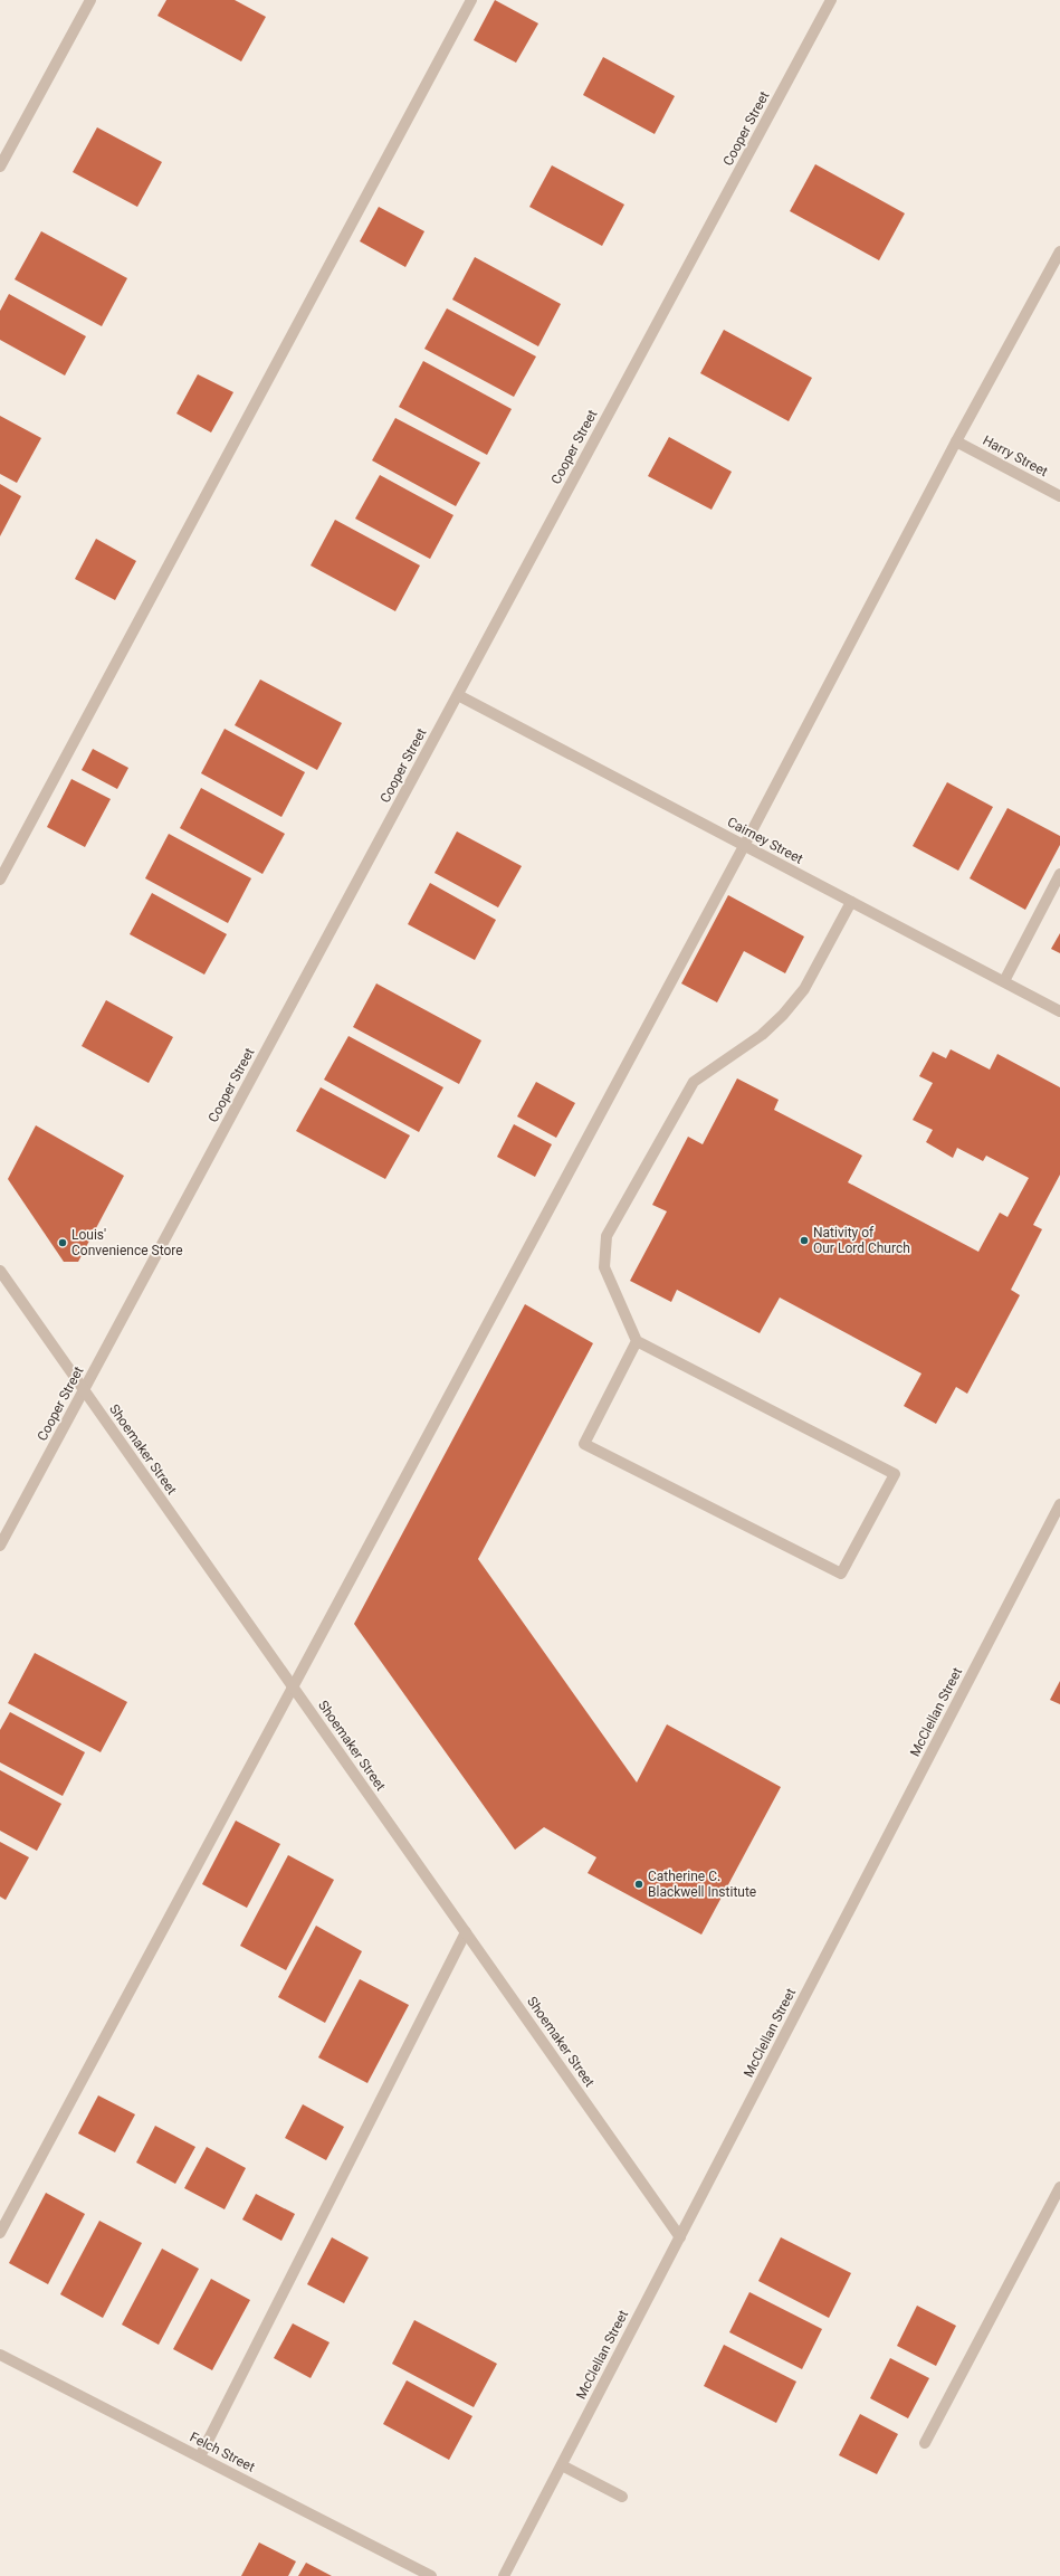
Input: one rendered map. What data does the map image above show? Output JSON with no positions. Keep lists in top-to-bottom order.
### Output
{
  "streets": {
    "street": [
      "Cooper Street",
      "Harry Street",
      "Cairney Street",
      "Shoemaker Street",
      "McClellan Street",
      "Felch Street"
    ]
  },
  "crossings": [
    ["Cooper Street", "Cairney Street"],
    ["Cooper Street", "Shoemaker Street"],
    ["Shoemaker Street", "McClellan Street"]
  ],
  "places": ["Nativity of Our Lord Church", "Louis' Convenience Store", "Catherine C. Blackwell Institute"]
}
